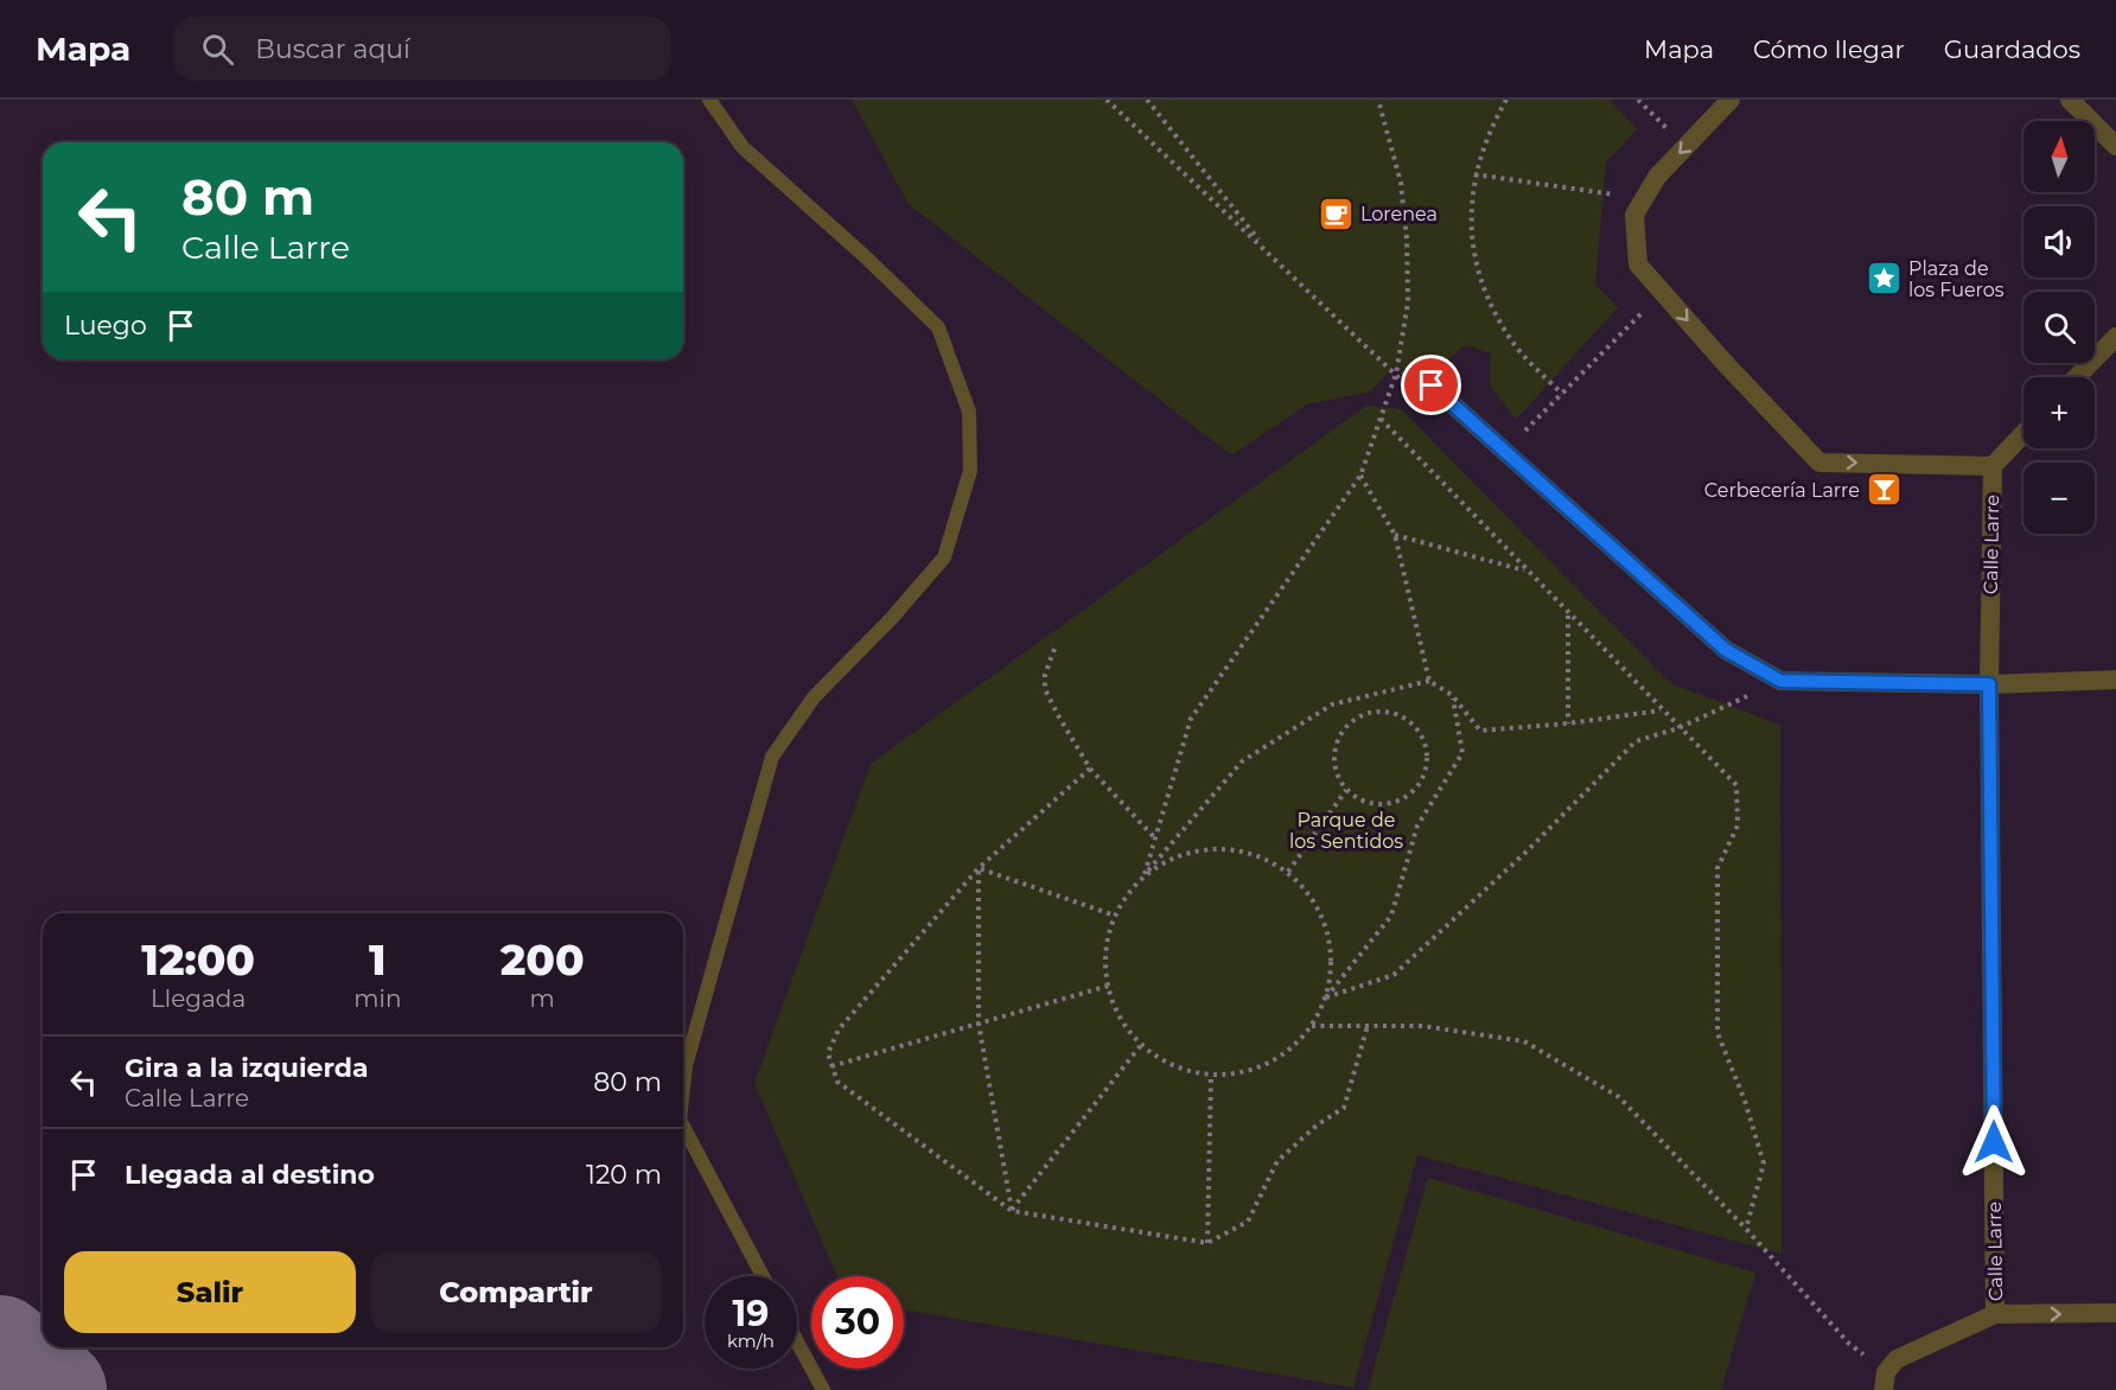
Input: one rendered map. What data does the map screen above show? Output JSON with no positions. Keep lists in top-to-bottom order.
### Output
{
  "streets": {
    "street": ["Calle Larre"]
  },
  "parks": ["Parque de los Sentidos"],
  "places": {
    "cafe": ["Lorenea"],
    "place": ["Plaza de los Fueros"],
    "bar": ["Cerbecería Larre"]
  },
  "north": "top",
  "page": {
    "header": "Mapa",
    "search": "Buscar aquí",
    "nav": ["Mapa", "Cómo llegar", "Guardados"],
    "map_buttons": ["+", "−"],
    "turn": ["80 m", "Calle Larre"],
    "then": "Luego",
    "eta": [
      "12:00",
      "Llegada",
      "1",
      "min",
      "200",
      "m"
    ],
    "list": [
      {
        "name": "Gira a la izquierda",
        "note": "Calle Larre",
        "value": "80 m"
      },
      {
        "name": "Llegada al destino",
        "value": "120 m"
      }
    ],
    "buttons": ["Salir", "Compartir"],
    "speed": "19 km/h",
    "limit": "30"
  }
}
